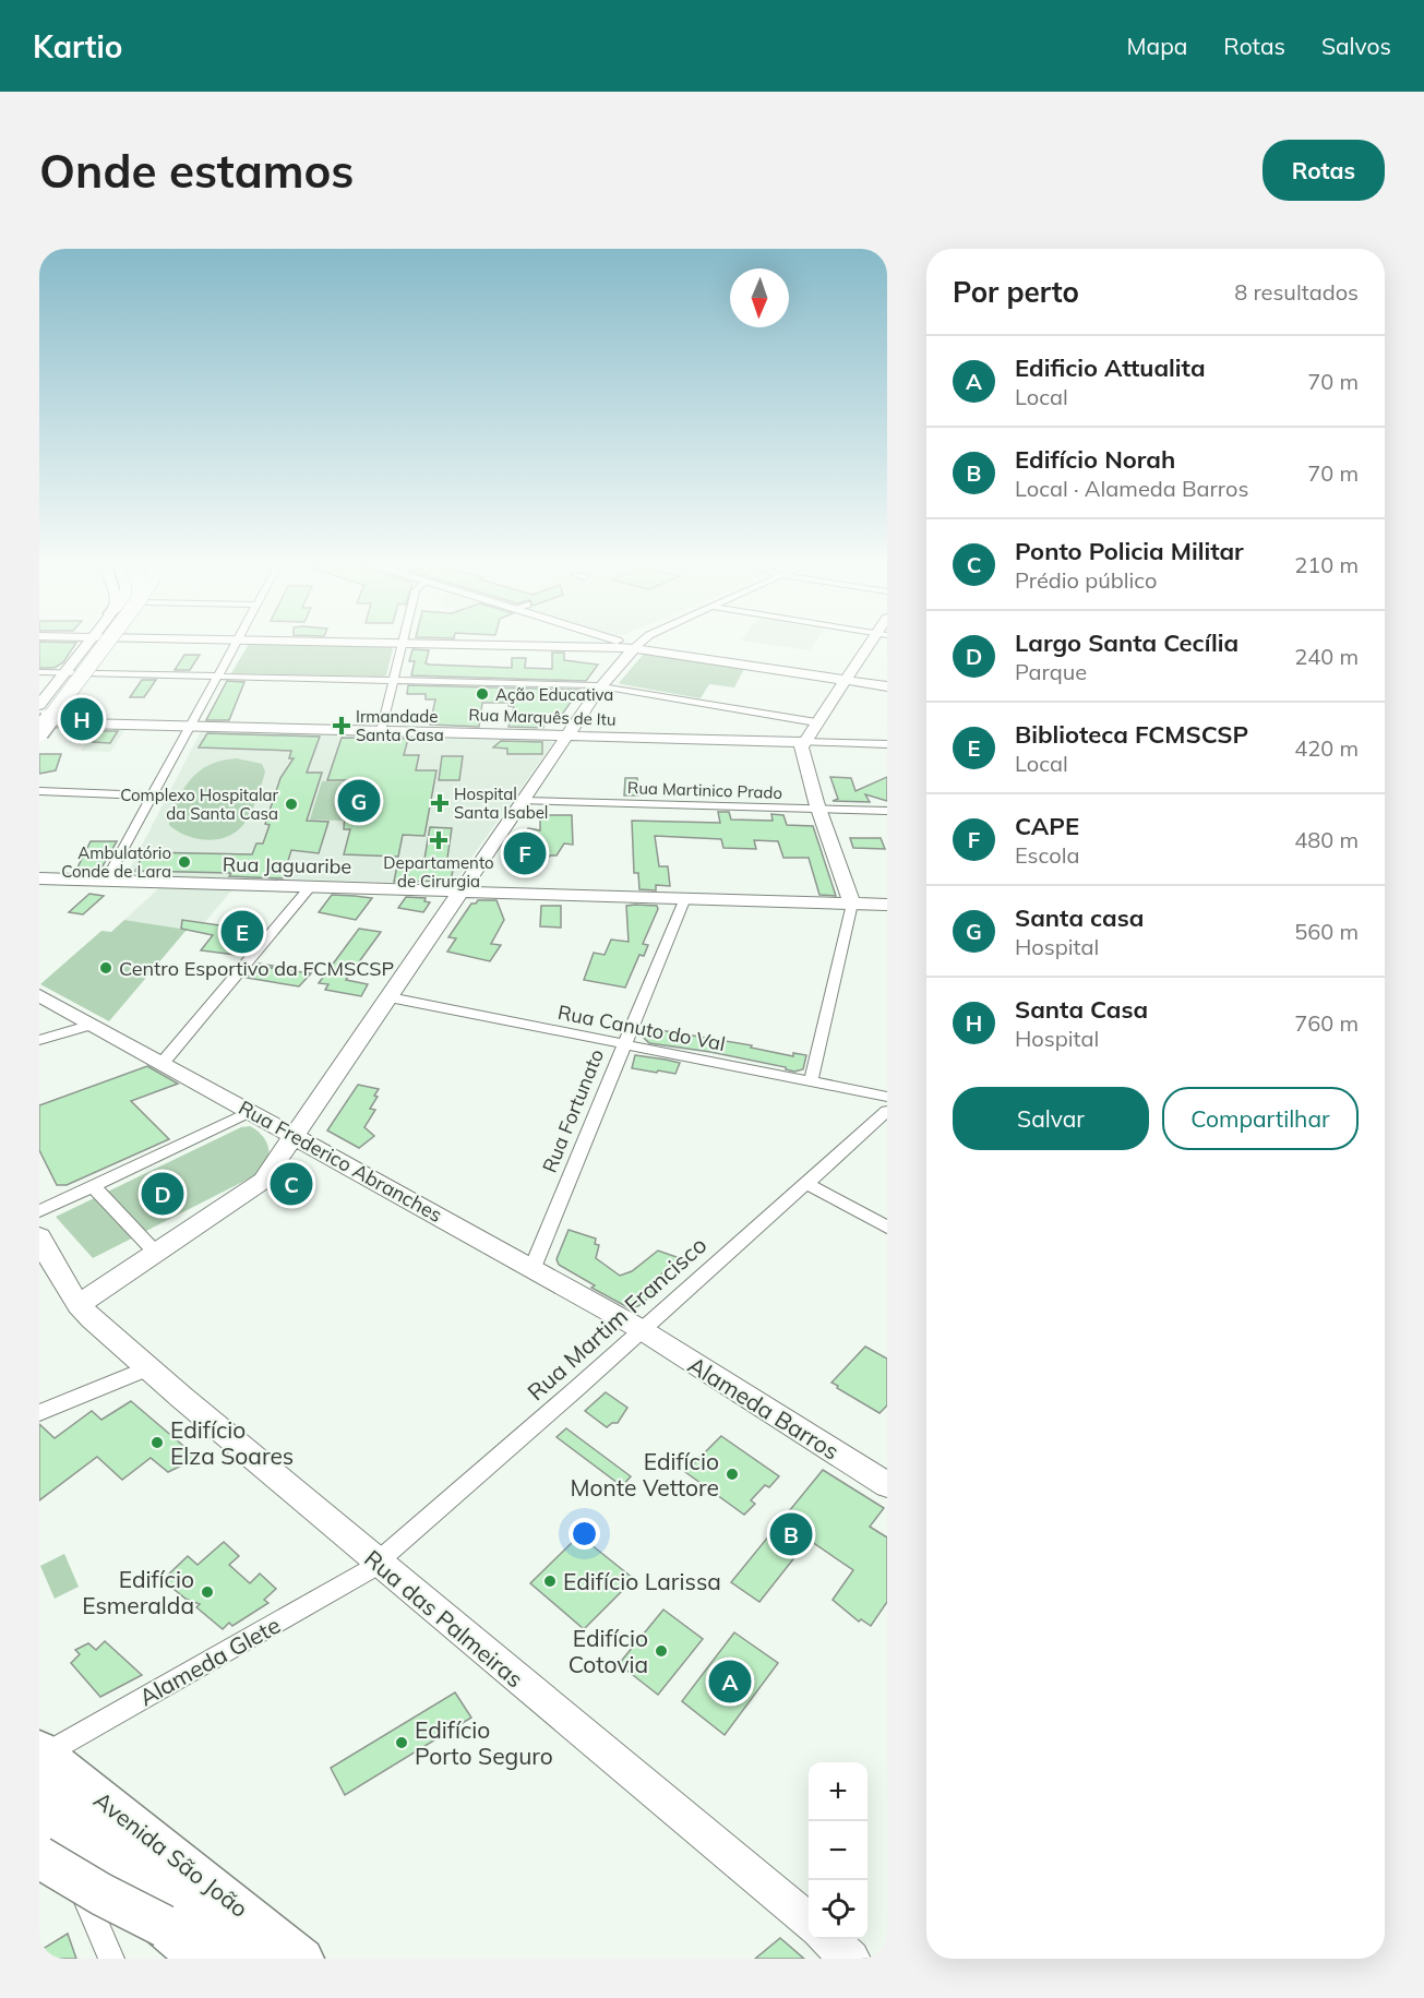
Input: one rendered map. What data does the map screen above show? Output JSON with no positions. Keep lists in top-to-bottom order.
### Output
{
  "streets": {
    "main road": ["Avenida São João"],
    "street": [
      "Rua Marquês de Itu",
      "Rua Martinico Prado",
      "Rua Jaguaribe",
      "Rua Canuto do Val",
      "Rua Fortunato",
      "Rua Frederico Abranches",
      "Rua Martim Francisco",
      "Alameda Barros",
      "Rua das Palmeiras",
      "Alameda Glete"
    ]
  },
  "crossings": [
    ["Rua Jaguaribe", "Rua Fortunato"],
    ["Rua Canuto do Val", "Rua Fortunato"],
    ["Rua Fortunato", "Rua Frederico Abranches"],
    ["Rua Frederico Abranches", "Rua Martim Francisco"],
    ["Rua Frederico Abranches", "Alameda Barros"],
    ["Rua Martim Francisco", "Alameda Barros"],
    ["Rua Martim Francisco", "Rua das Palmeiras"],
    ["Rua Martim Francisco", "Alameda Glete"],
    ["Rua das Palmeiras", "Alameda Glete"],
    ["Alameda Glete", "Avenida São João"]
  ],
  "places": {
    "other": [
      "Ação Educativa",
      "Complexo Hospitalar da Santa Casa",
      "Ambulatório Conde de Lara",
      "Centro Esportivo da FCMSCSP",
      "Edifício Elza Soares",
      "Edifício Monte Vettore",
      "Edifício Larissa",
      "Edifício Esmeralda",
      "Edifício Cotovia",
      "Edifício Porto Seguro"
    ],
    "health": ["Irmandade Santa Casa", "Hospital Santa Isabel", "Departamento de Cirurgia"]
  },
  "north": "bottom",
  "page": {
    "header": "Kartio",
    "nav": ["Mapa", "Rotas", "Salvos"],
    "buttons": [
      "Rotas",
      ["Salvar", "Compartilhar"]
    ],
    "title": "Onde estamos",
    "heading": ["Por perto", "8 resultados"],
    "list": [
      {
        "mark": "A",
        "name": "Edificio Attualita",
        "note": "Local",
        "value": "70 m"
      },
      {
        "mark": "B",
        "name": "Edifício Norah",
        "note": "Local · Alameda Barros",
        "value": "70 m"
      },
      {
        "mark": "C",
        "name": "Ponto Policia Militar",
        "note": "Prédio público",
        "value": "210 m"
      },
      {
        "mark": "D",
        "name": "Largo Santa Cecília",
        "note": "Parque",
        "value": "240 m"
      },
      {
        "mark": "E",
        "name": "Biblioteca FCMSCSP",
        "note": "Local",
        "value": "420 m"
      },
      {
        "mark": "F",
        "name": "CAPE",
        "note": "Escola",
        "value": "480 m"
      },
      {
        "mark": "G",
        "name": "Santa casa",
        "note": "Hospital",
        "value": "560 m"
      },
      {
        "mark": "H",
        "name": "Santa Casa",
        "note": "Hospital",
        "value": "760 m"
      }
    ],
    "pins": [
      "H",
      "G",
      "F",
      "E",
      "C",
      "D",
      "B",
      "A"
    ],
    "map_buttons": ["+", "−"]
  }
}
